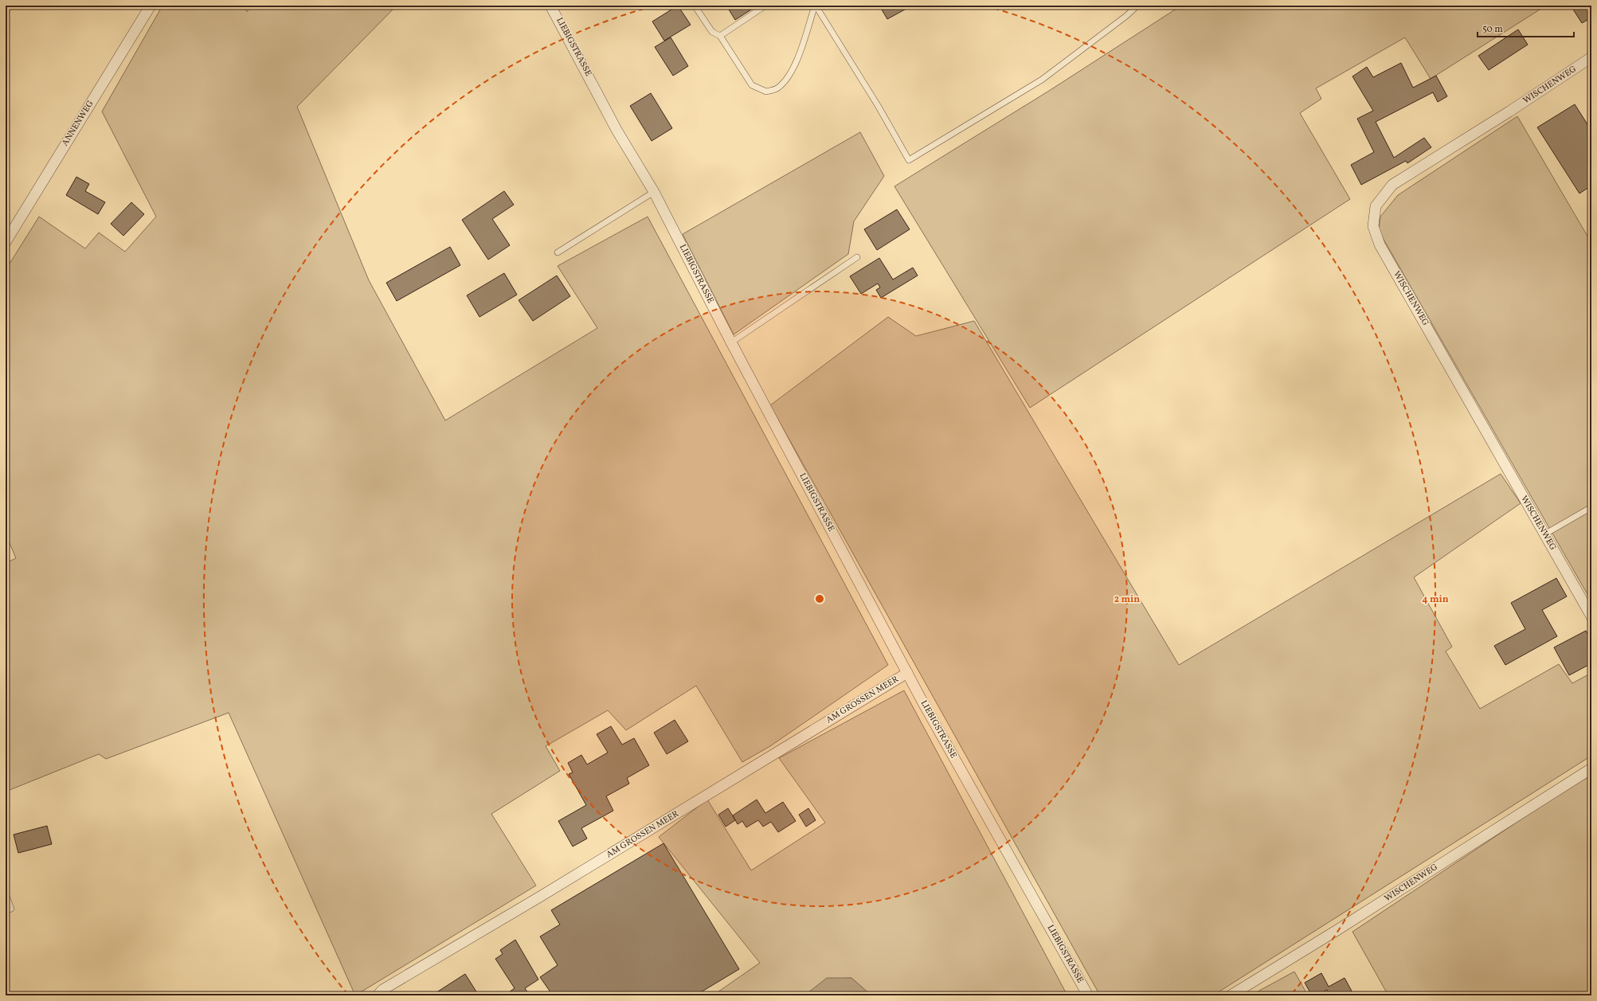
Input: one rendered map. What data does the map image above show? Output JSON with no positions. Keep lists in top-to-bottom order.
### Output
{
  "streets": {
    "street": [
      "LIEBIGSTRASSE",
      "WISCHENWEG",
      "ANNENWEG",
      "AM GROSSEN MEER"
    ]
  },
  "crossings": [
    ["LIEBIGSTRASSE", "AM GROSSEN MEER"]
  ],
  "scale_bar": "50 m",
  "rings": ["2 min", "4 min"]
}
